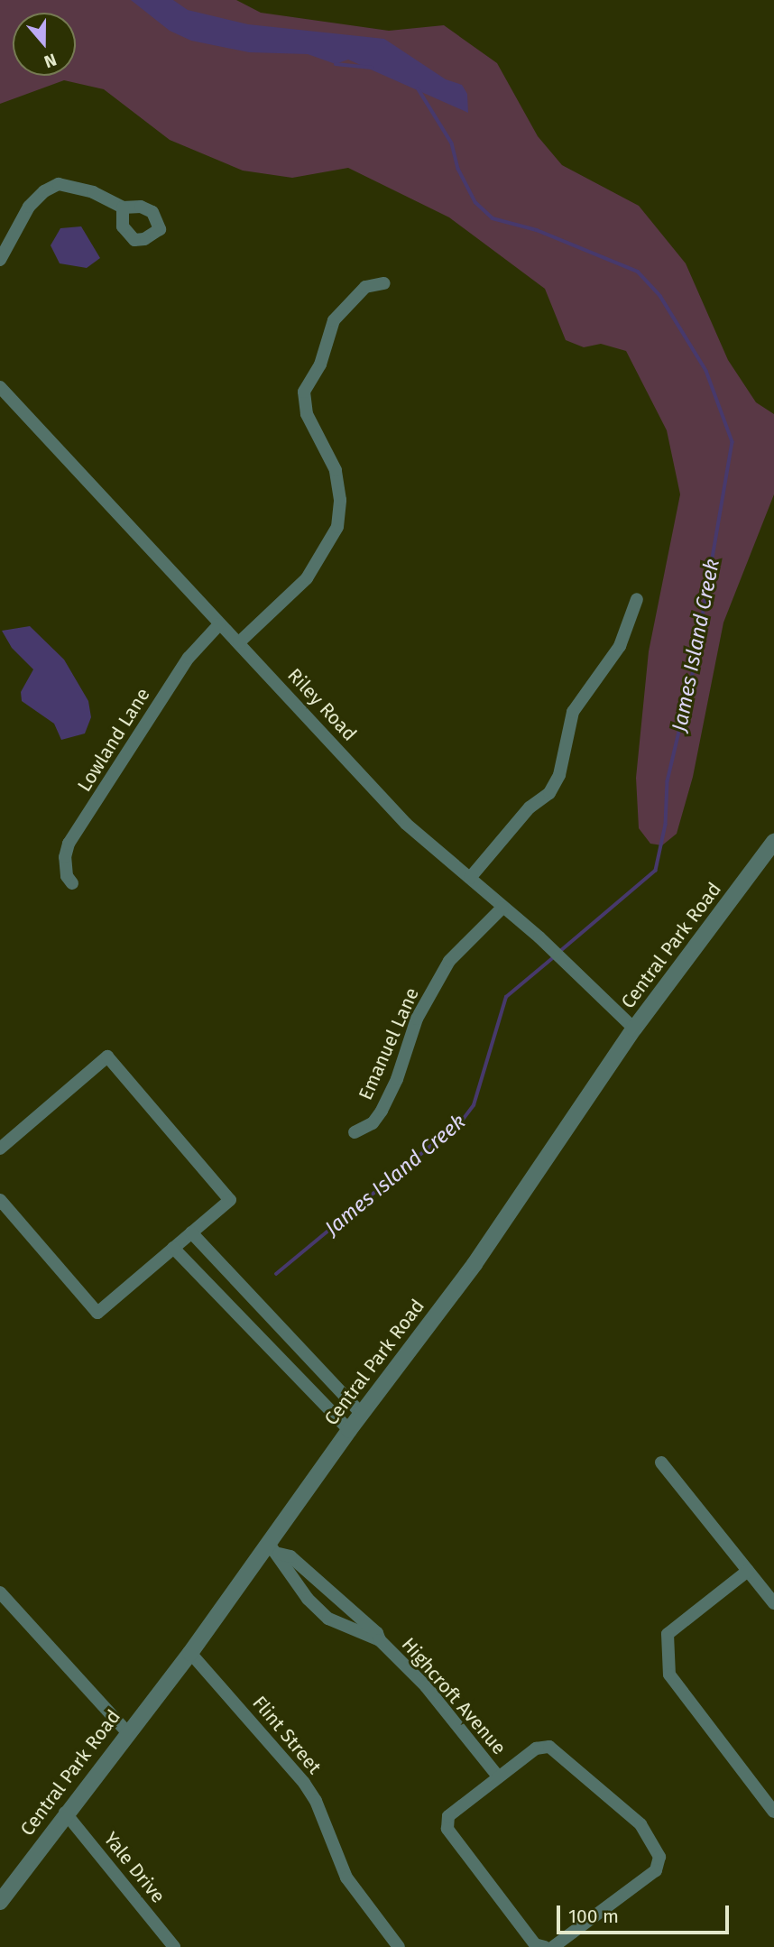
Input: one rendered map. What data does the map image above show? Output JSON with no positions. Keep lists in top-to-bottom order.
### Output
{
  "streets": {
    "street": [
      "Riley Road",
      "Lowland Lane",
      "Central Park Road",
      "Emanuel Lane",
      "Highcroft Avenue",
      "Flint Street",
      "Yale Drive"
    ]
  },
  "crossings": [
    ["Riley Road", "Lowland Lane"],
    ["Riley Road", "Central Park Road"],
    ["Riley Road", "Emanuel Lane"],
    ["Central Park Road", "Highcroft Avenue"],
    ["Central Park Road", "Flint Street"],
    ["Central Park Road", "Yale Drive"]
  ],
  "water": ["James Island Creek"],
  "scale_bar": "100 m",
  "north": "bottom"
}
